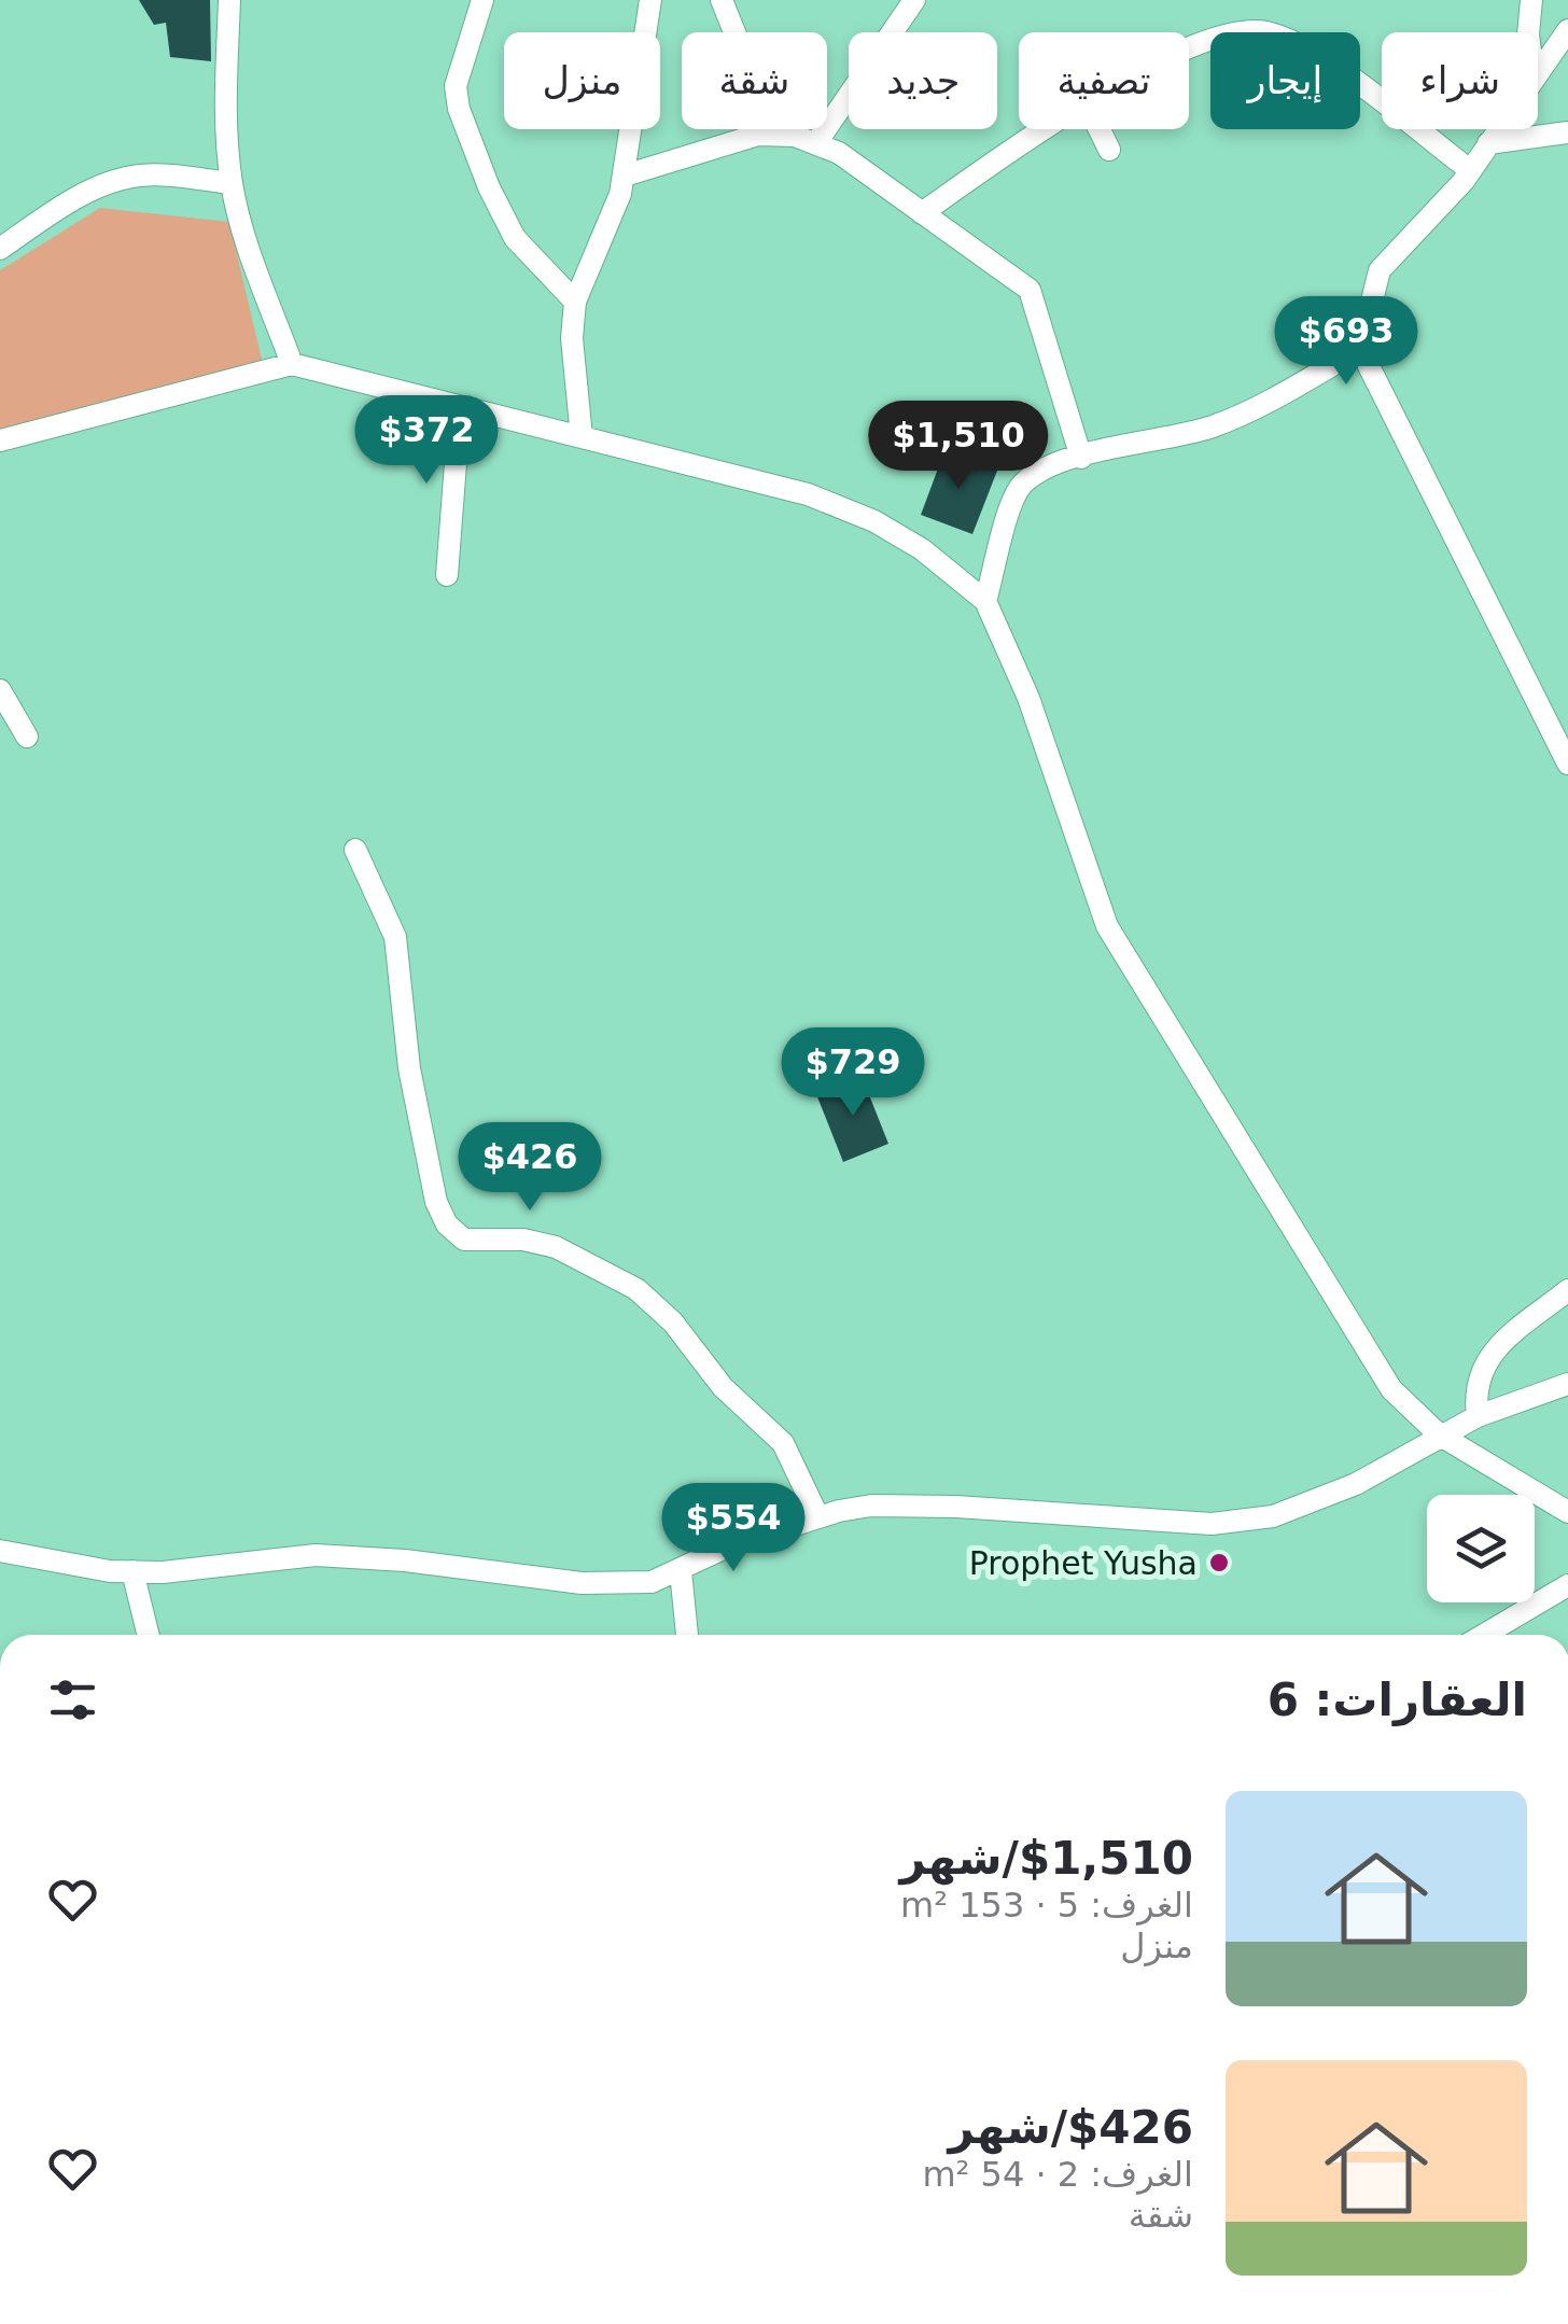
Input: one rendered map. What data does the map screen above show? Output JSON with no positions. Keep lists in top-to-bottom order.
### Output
{
  "places": ["Prophet Yusha"],
  "page": {
    "chip": [
      "شراء",
      "إيجار",
      "تصفية",
      "جديد",
      "شقة",
      "منزل"
    ],
    "price": [
      "$693",
      "$372",
      "$1,510",
      "$729",
      "$426",
      "$554"
    ],
    "heading": "العقارات: 6",
    "list": [
      {
        "name": "$1,510/شهر",
        "note": "الغرف: 5 · 153 m² · منزل"
      },
      {
        "name": "$426/شهر",
        "note": "الغرف: 2 · 54 m² · شقة"
      }
    ]
  }
}
